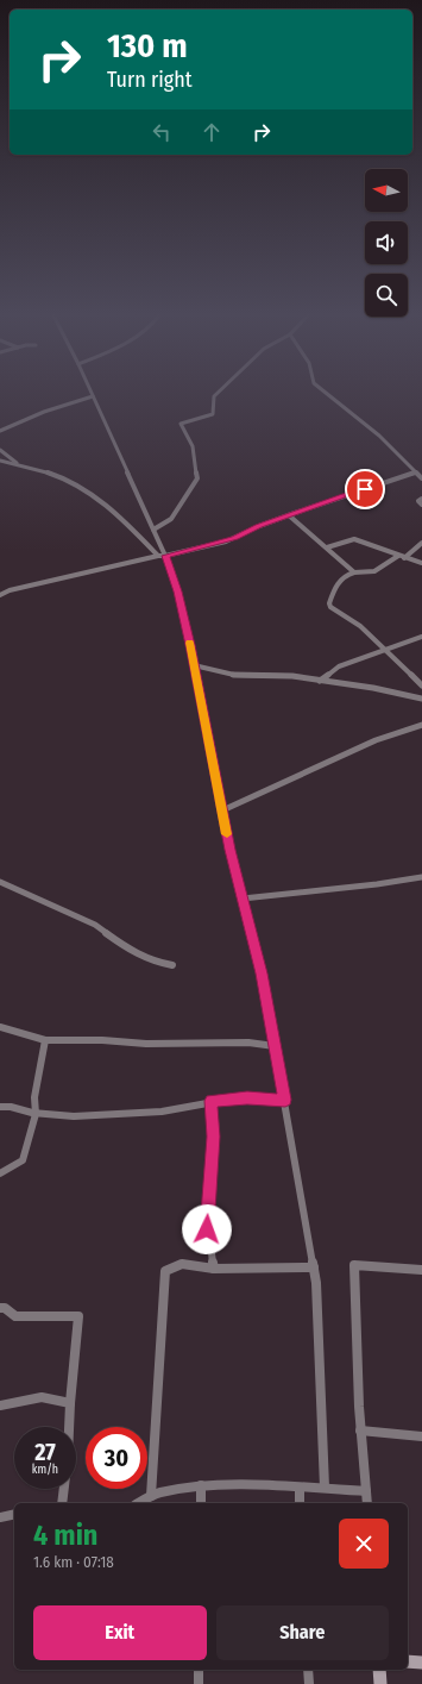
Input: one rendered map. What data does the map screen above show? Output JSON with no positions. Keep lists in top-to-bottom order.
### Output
{
  "north": "left",
  "page": {
    "turn": ["130 m", "Turn right"],
    "speed": "27 km/h",
    "limit": "30",
    "heading": ["4 min", "1.6 km · 07:18"],
    "buttons": ["Exit", "Share"]
  }
}
